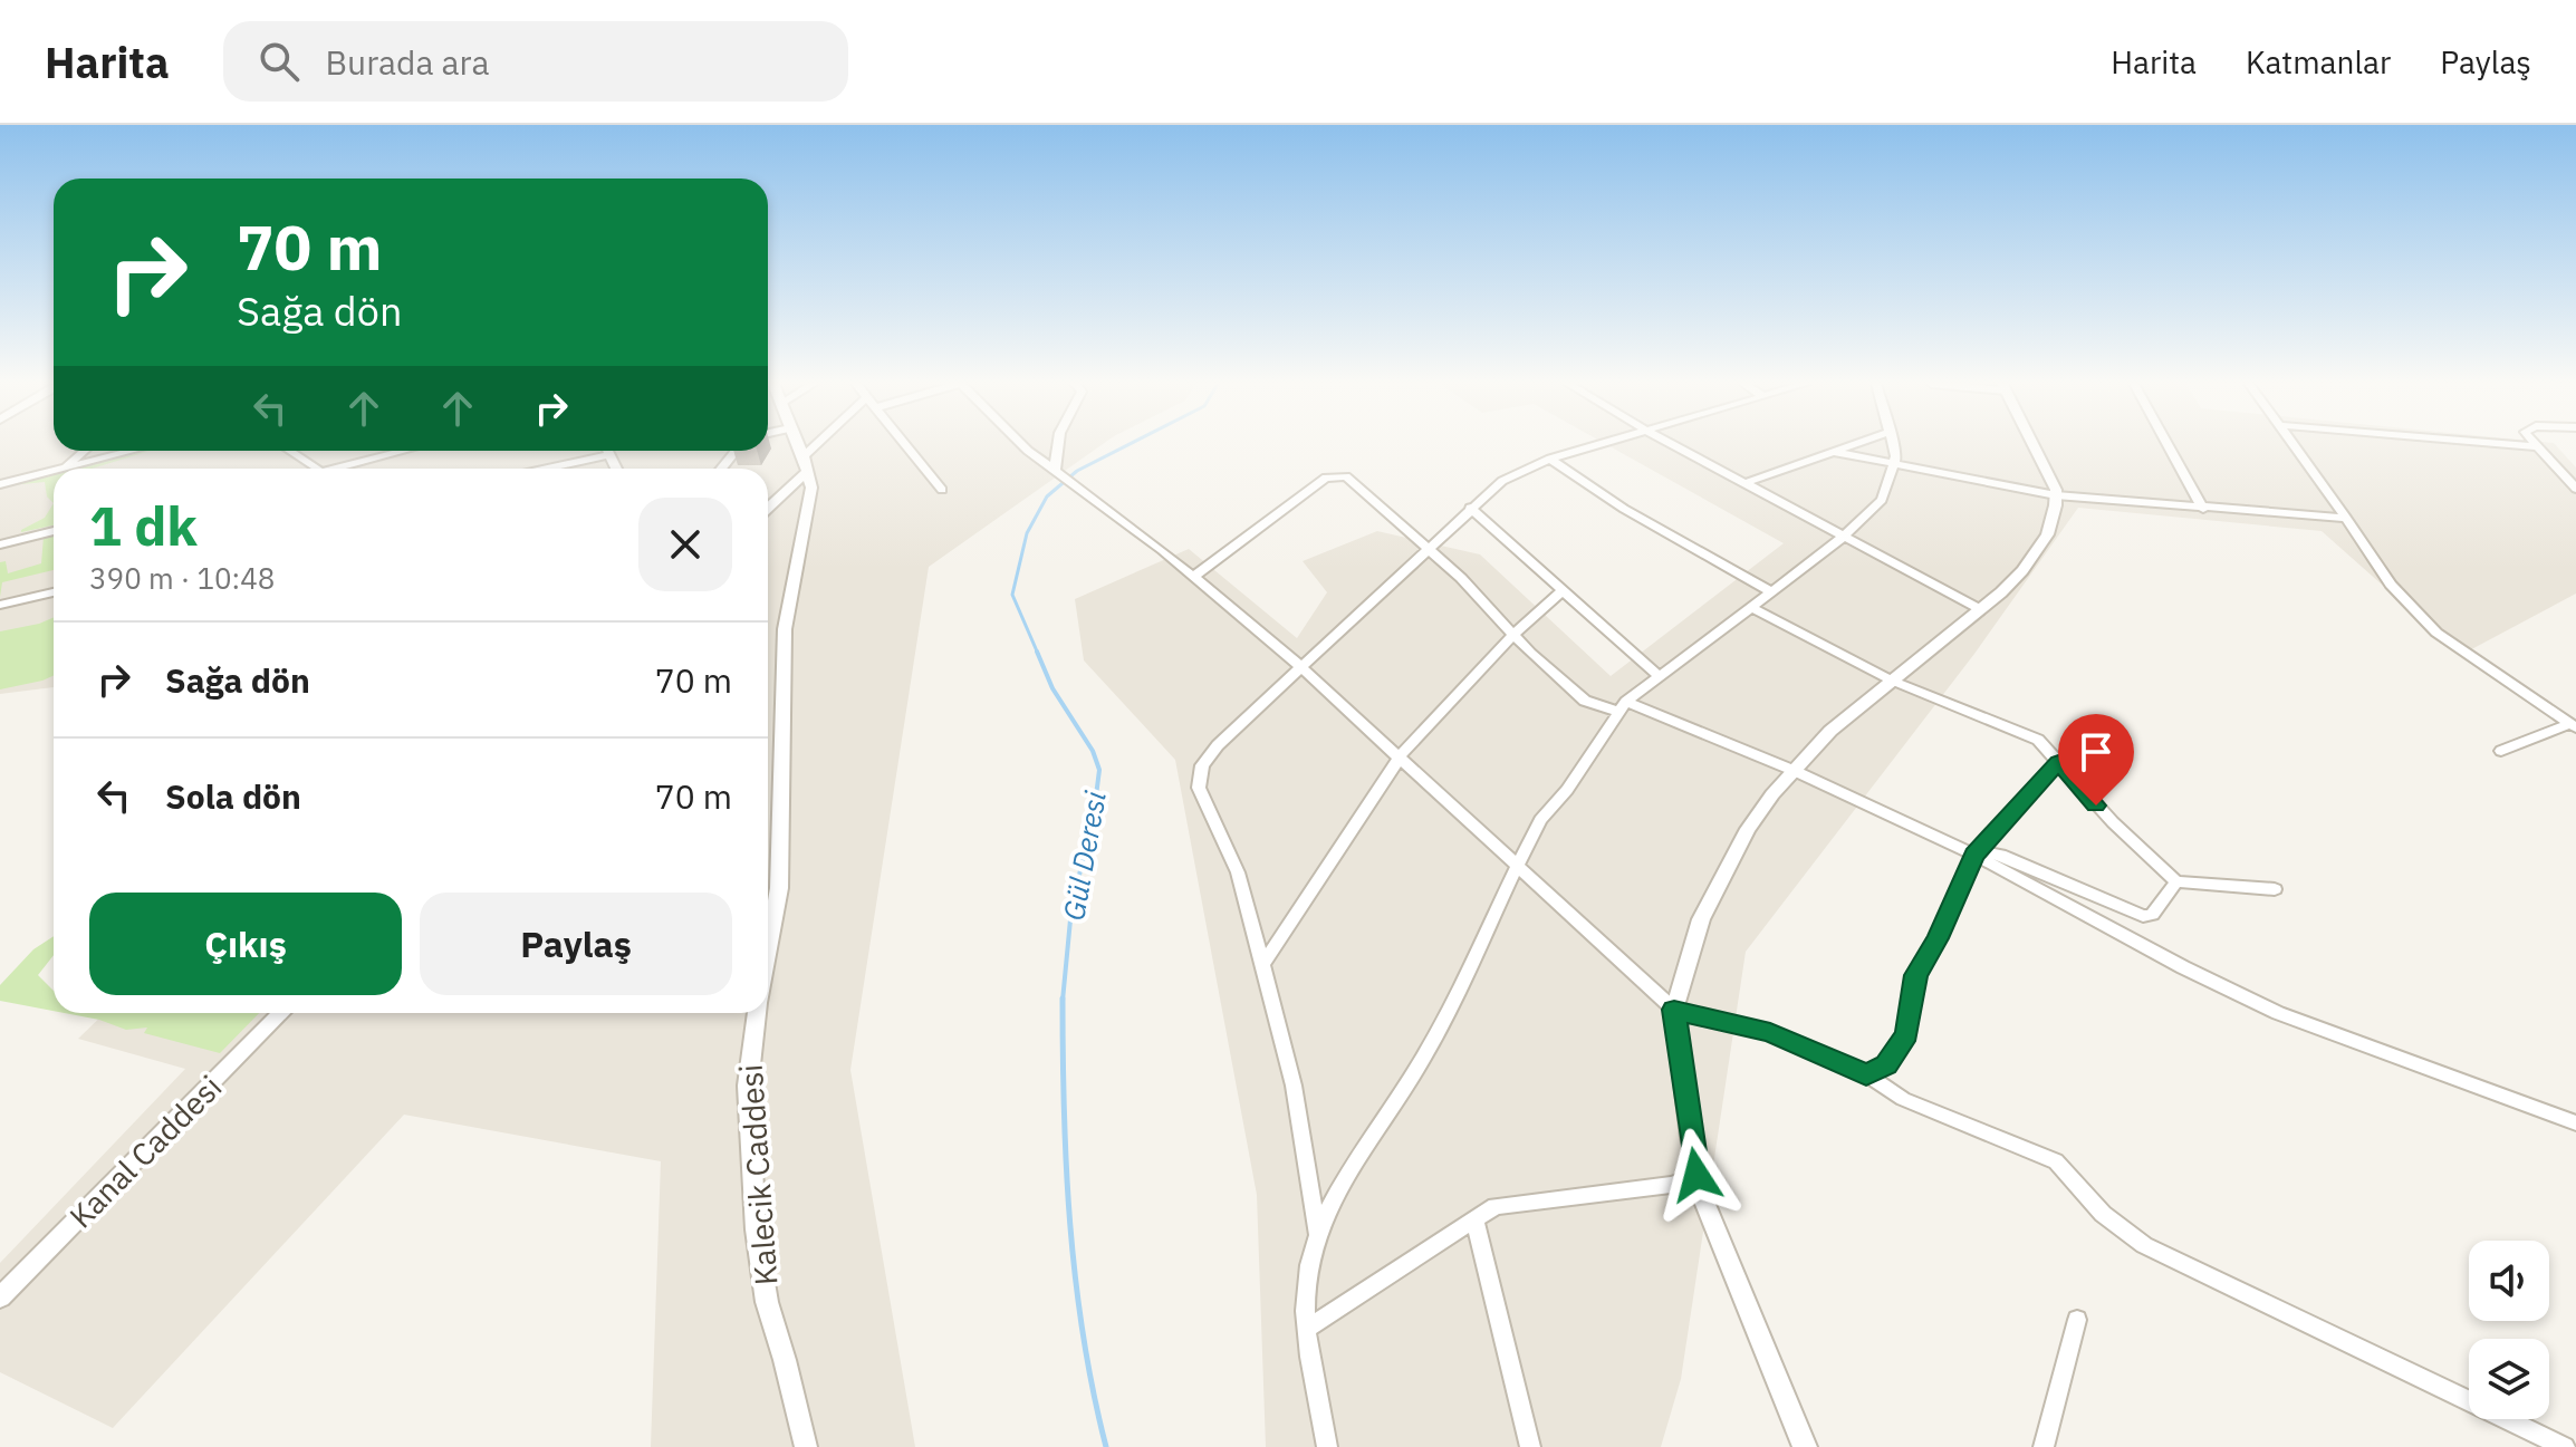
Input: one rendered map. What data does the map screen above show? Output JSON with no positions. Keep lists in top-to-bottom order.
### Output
{
  "streets": {
    "street": ["Kanal Caddesi", "Kalecik Caddesi"]
  },
  "water": ["Gül Deresi"],
  "page": {
    "header": "Harita",
    "search": "Burada ara",
    "nav": ["Harita", "Katmanlar", "Paylaş"],
    "turn": ["70 m", "Sağa dön"],
    "heading": ["1 dk", "390 m · 10:48"],
    "list": [
      {
        "name": "Sağa dön",
        "value": "70 m"
      },
      {
        "name": "Sola dön",
        "value": "70 m"
      }
    ],
    "buttons": ["Çıkış", "Paylaş"]
  }
}
